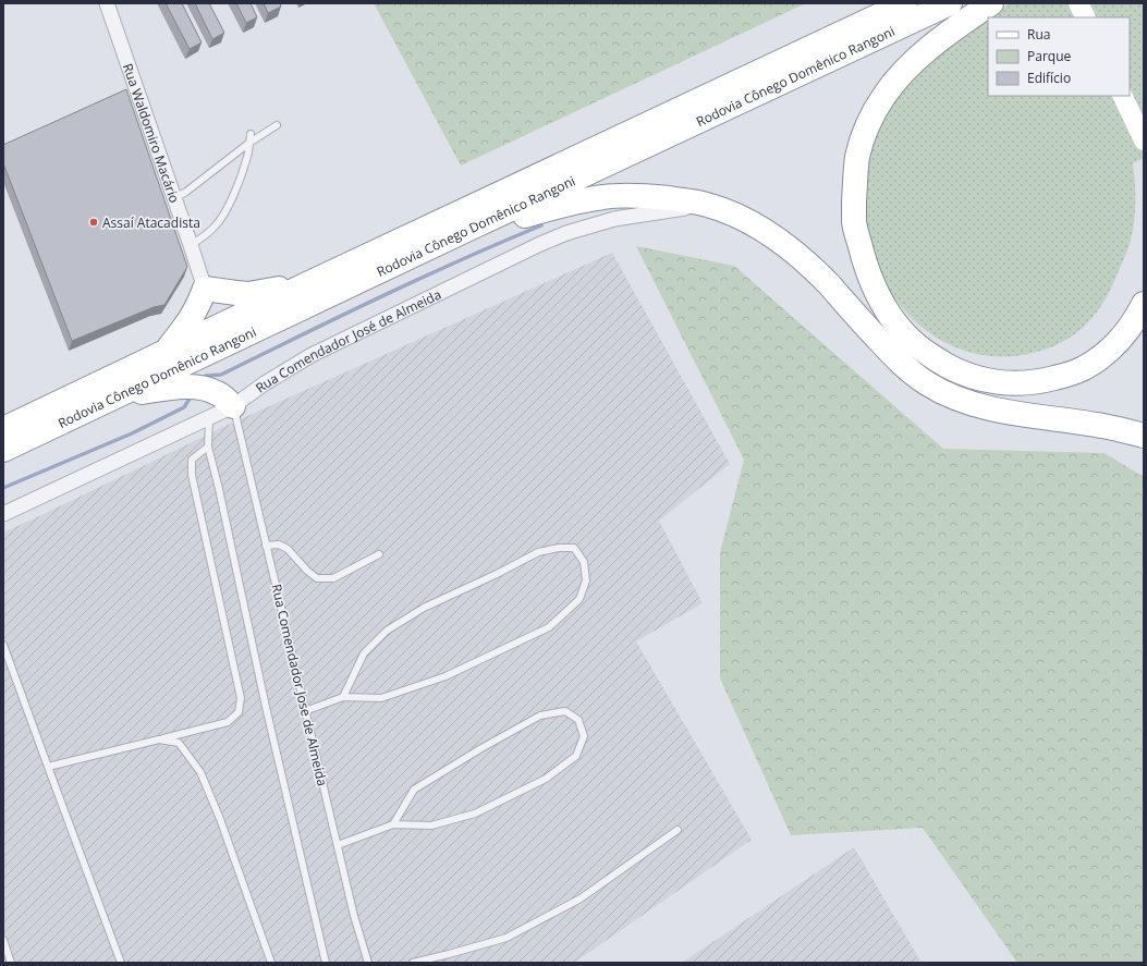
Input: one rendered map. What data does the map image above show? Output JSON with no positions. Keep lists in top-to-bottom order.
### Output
{
  "streets": {
    "highway": ["Rodovia Cônego Domênico Rangoni"],
    "street": ["Rua Waldomiro Macário", "Rua Comendador José de Almeida"],
    "lane": ["Rua Comendador Jose de Almeida"]
  },
  "crossings": [
    ["Rua Comendador José de Almeida", "Rua Comendador Jose de Almeida"]
  ],
  "places": ["Assaí Atacadista"],
  "legend": ["Rua", "Parque", "Edifício"]
}
